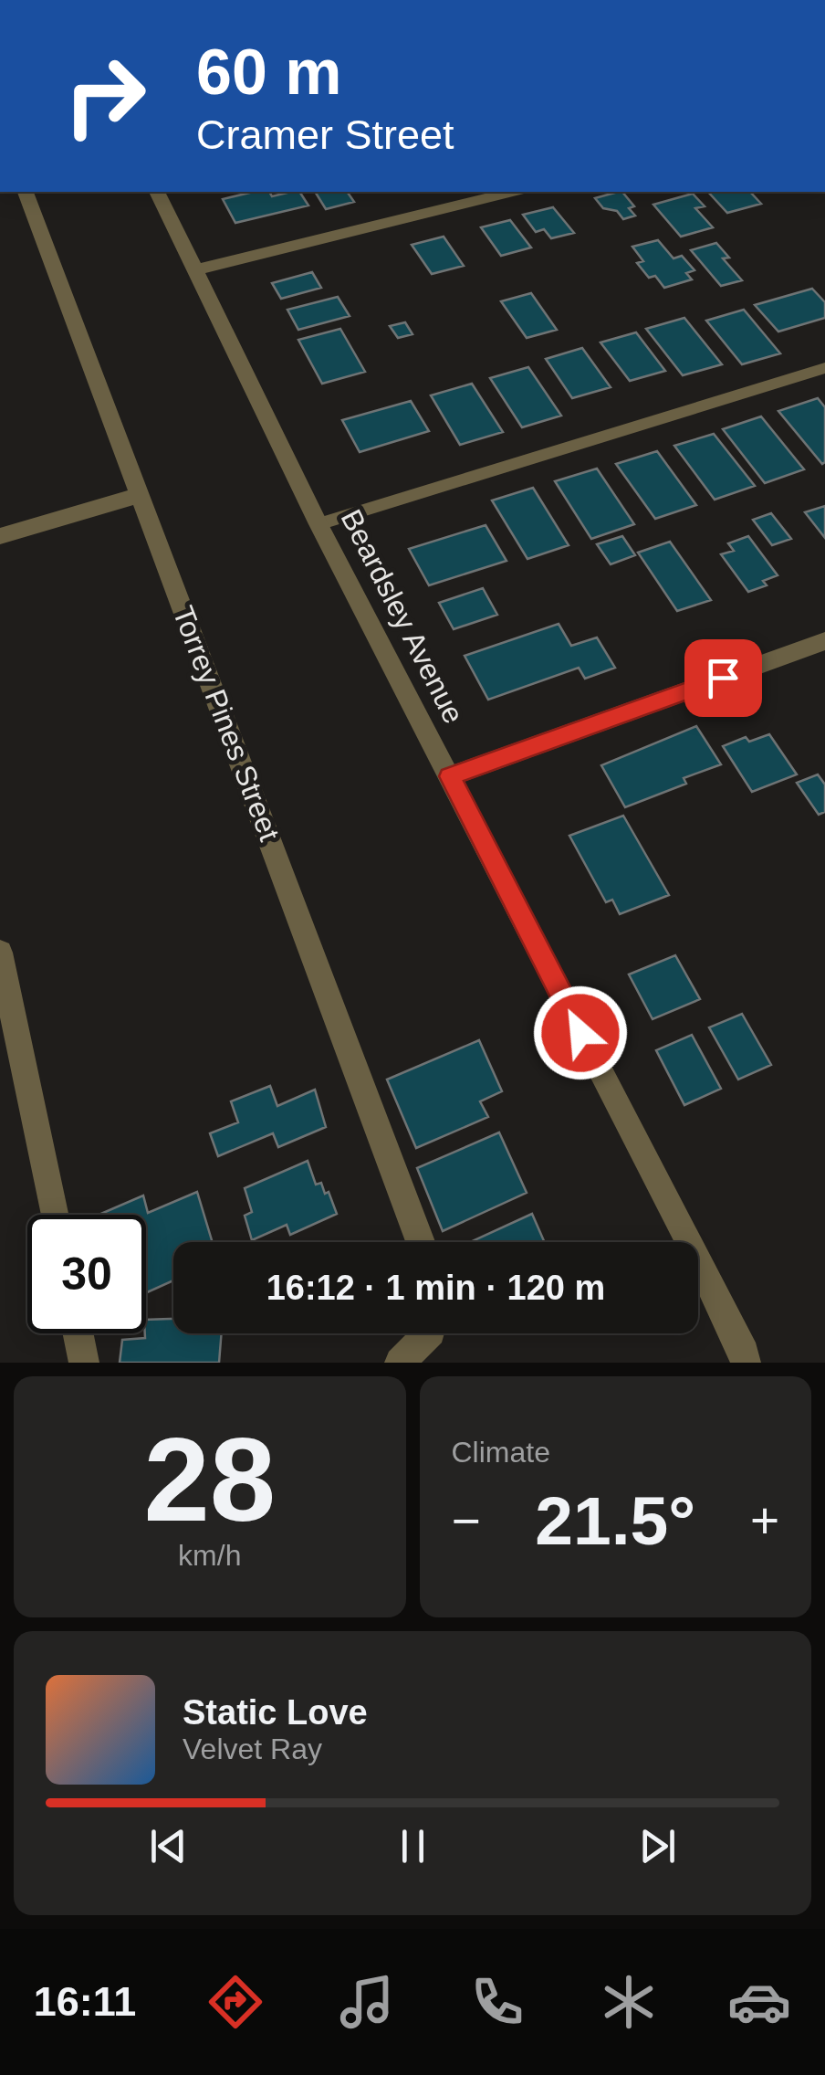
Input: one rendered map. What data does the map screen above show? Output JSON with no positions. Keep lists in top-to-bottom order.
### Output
{
  "streets": {
    "street": ["Beardsley Avenue", "Torrey Pines Street"]
  },
  "page": {
    "turn": ["60 m", "Cramer Street"],
    "limit": "30",
    "trip": "16:12 · 1 min · 120 m",
    "tile": [
      ["28", "km/h"],
      "Climate"
    ],
    "heat": ["−", "21.5°", "+"],
    "song": ["Static Love", "Velvet Ray"],
    "tabs": "16:11"
  }
}
